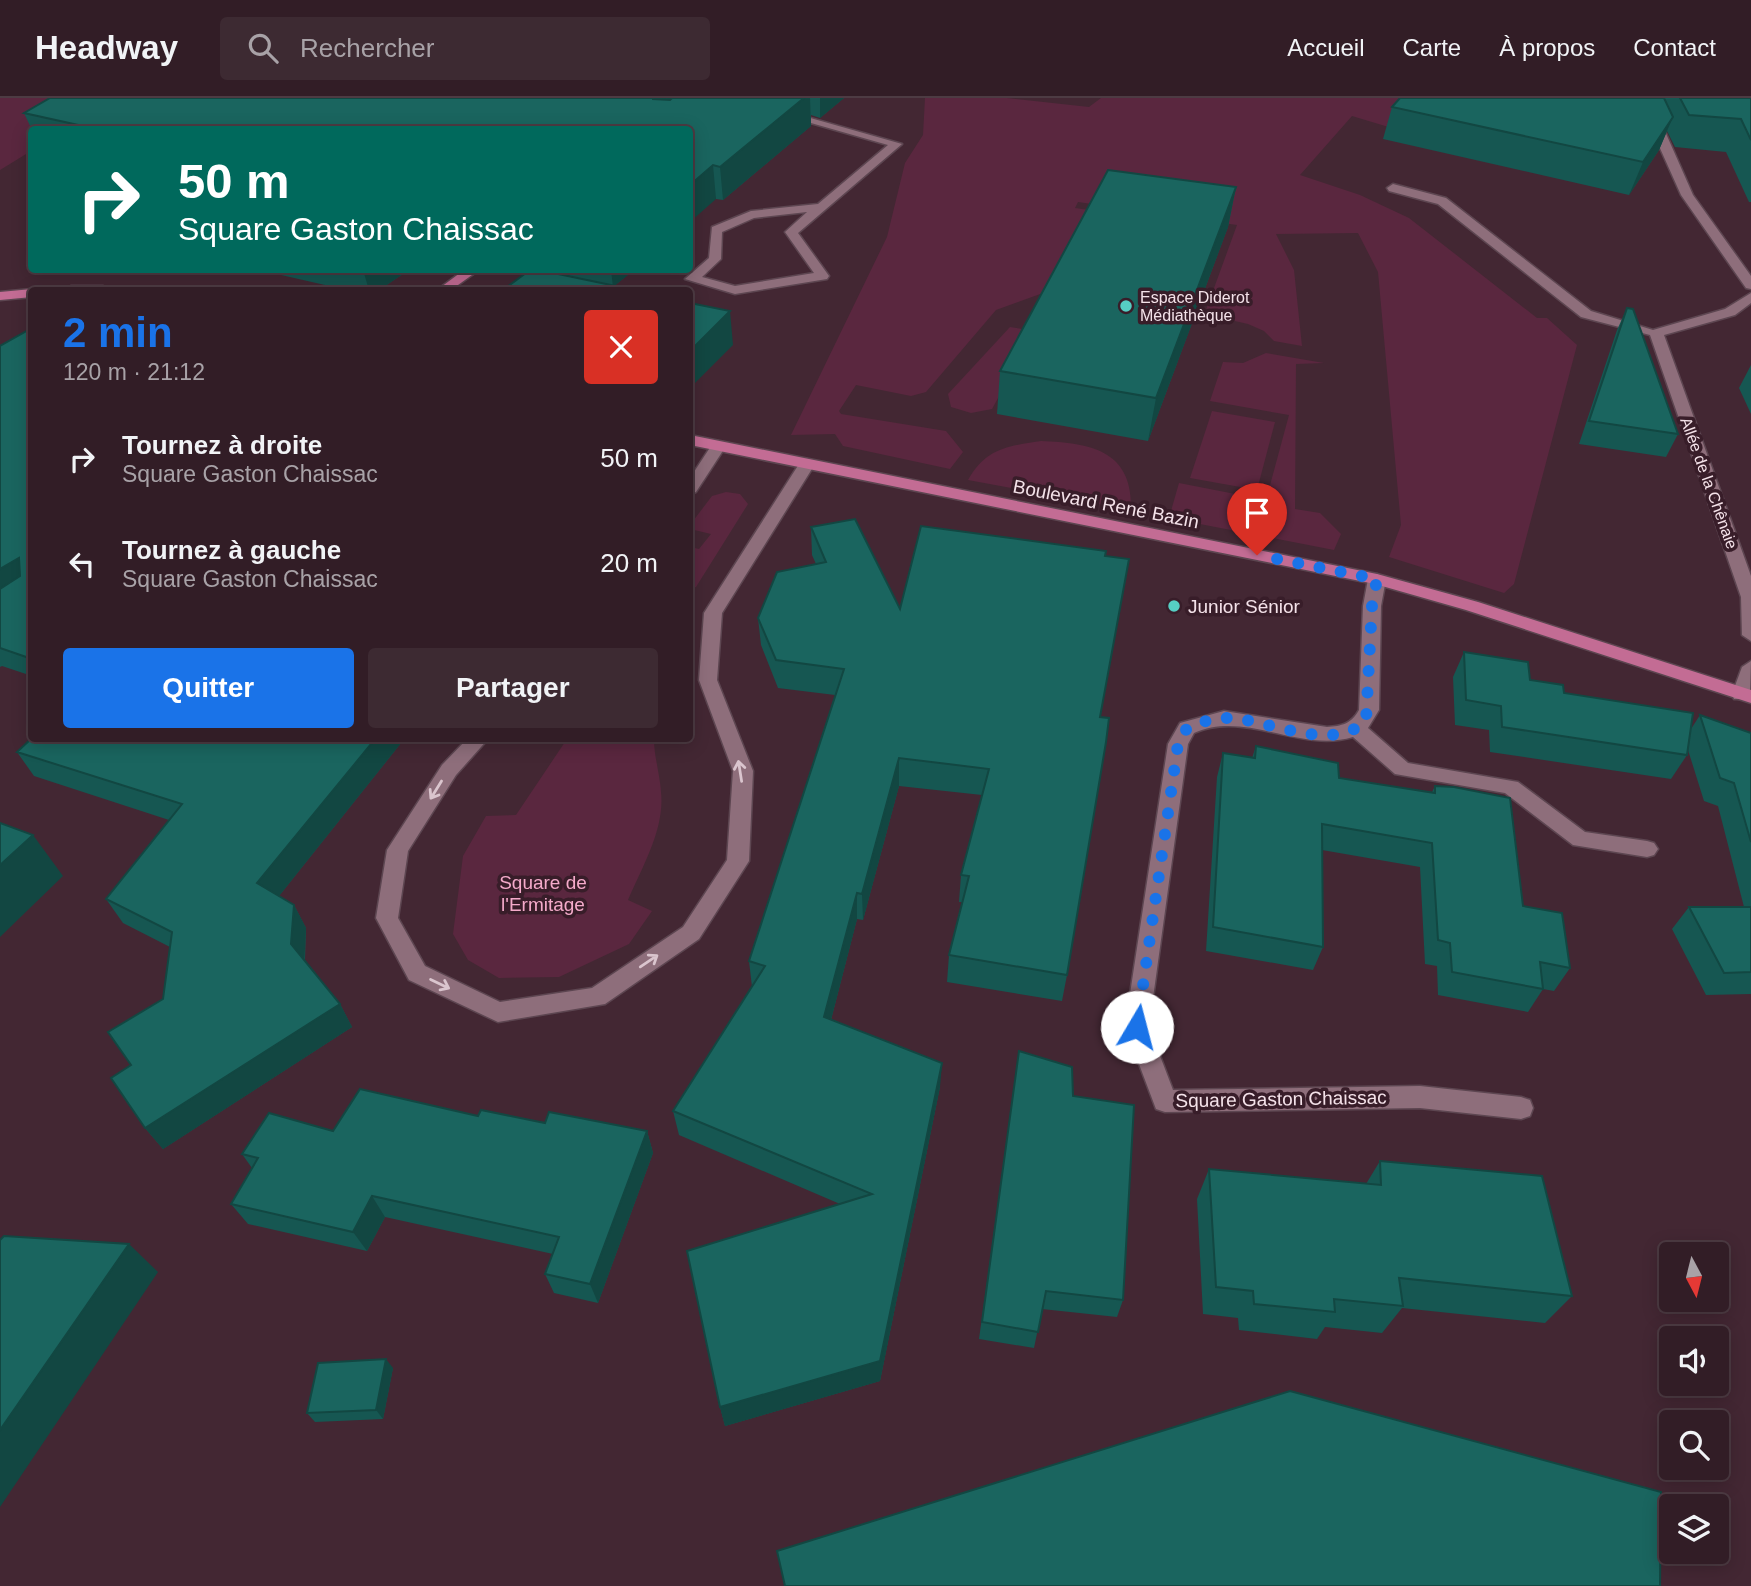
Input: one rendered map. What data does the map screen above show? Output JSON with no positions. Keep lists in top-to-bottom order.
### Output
{
  "streets": {
    "main road": ["Boulevard René Bazin"],
    "street": ["Allée de la Chênaie", "Square Gaston Chaissac"]
  },
  "parks": ["Square de l'Ermitage"],
  "places": ["Espace Diderot Médiathèque", "Junior Sénior"],
  "north": "bottom",
  "page": {
    "header": "Headway",
    "search": "Rechercher",
    "nav": [
      "Accueil",
      "Carte",
      "À propos",
      "Contact"
    ],
    "turn": ["50 m", "Square Gaston Chaissac"],
    "heading": ["2 min", "120 m · 21:12"],
    "list": [
      {
        "name": "Tournez à droite",
        "note": "Square Gaston Chaissac",
        "value": "50 m"
      },
      {
        "name": "Tournez à gauche",
        "note": "Square Gaston Chaissac",
        "value": "20 m"
      }
    ],
    "buttons": ["Quitter", "Partager"]
  }
}
